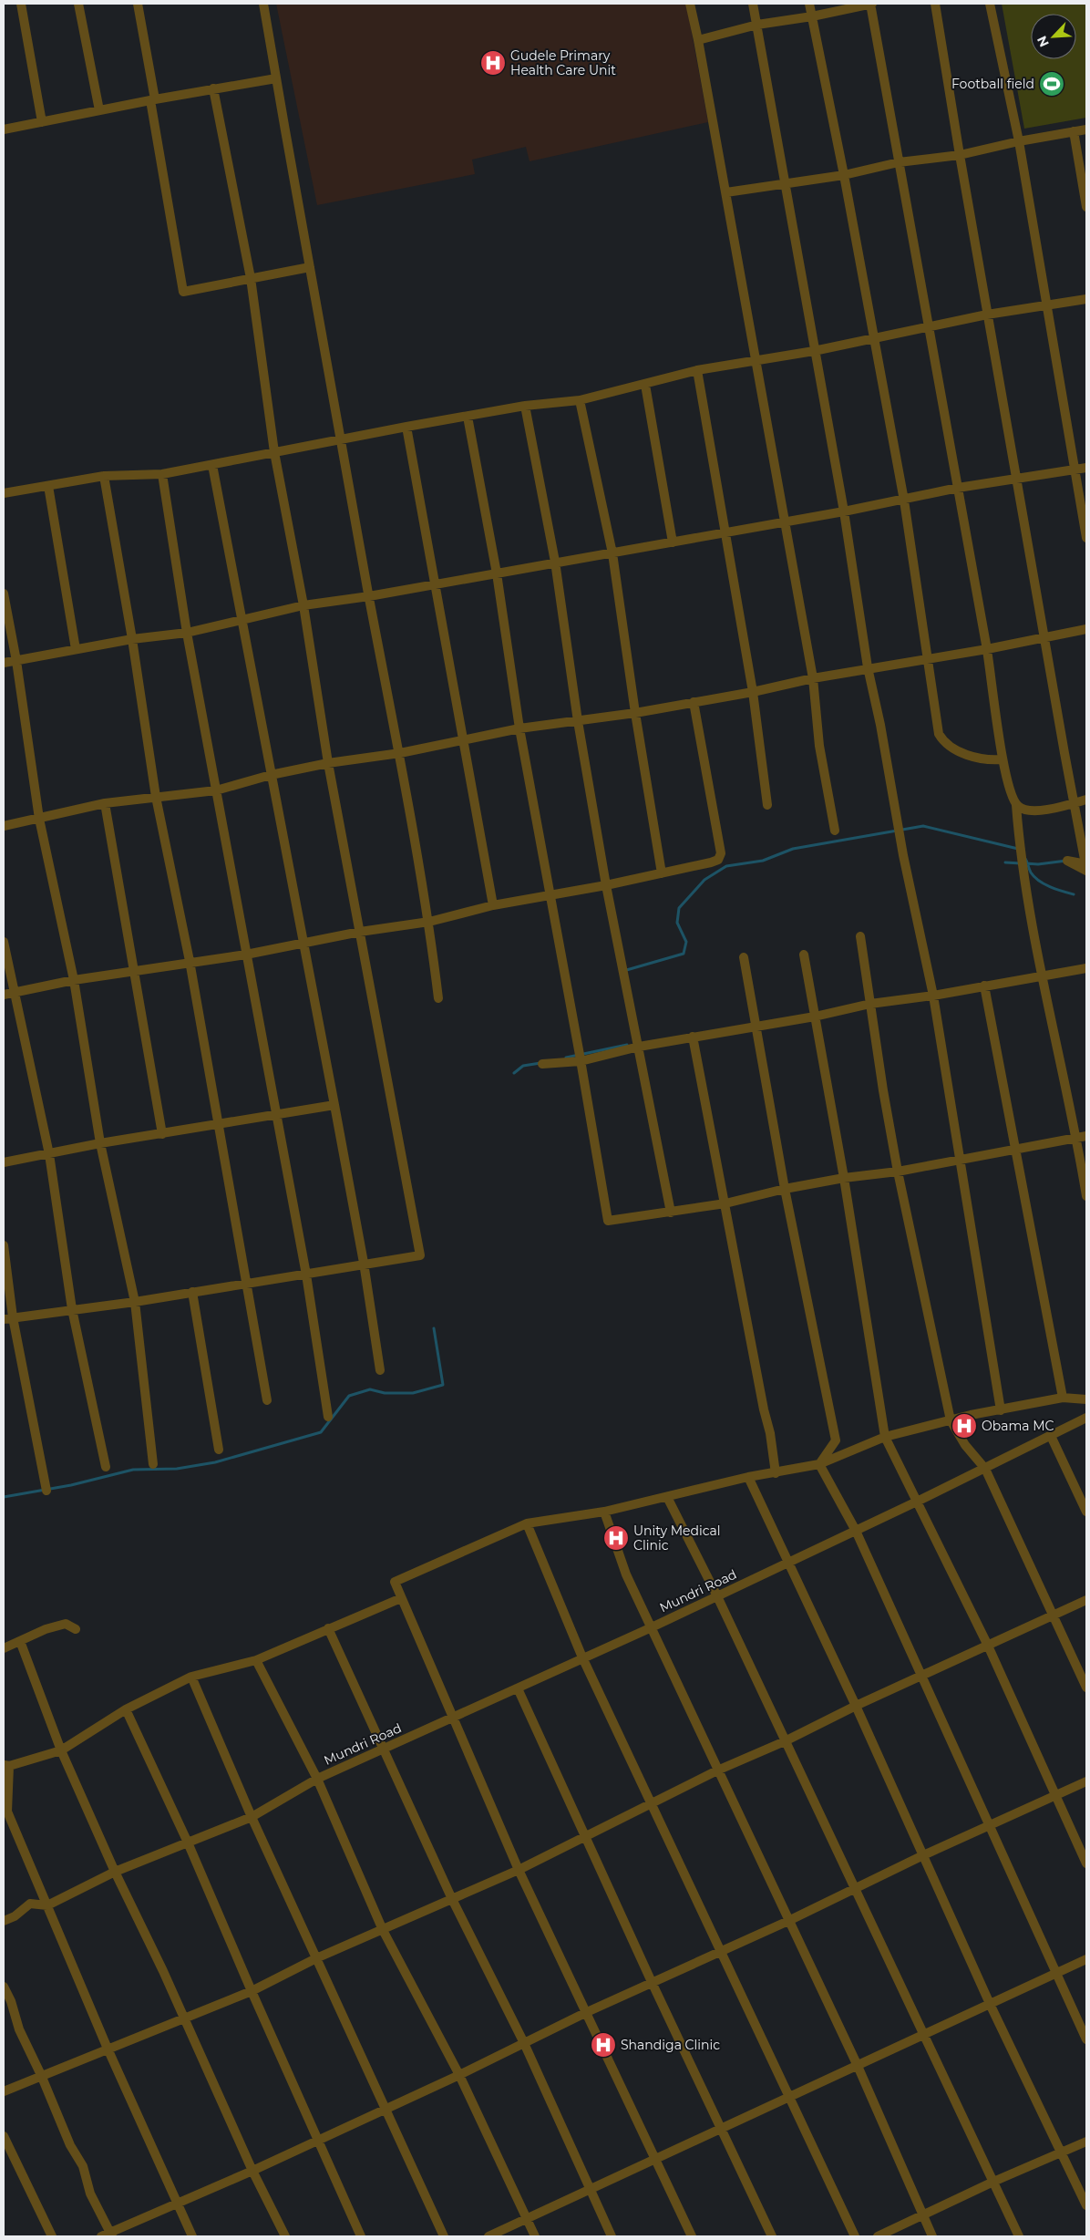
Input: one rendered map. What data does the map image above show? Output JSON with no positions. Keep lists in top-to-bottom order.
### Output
{
  "streets": {
    "street": ["Mundri Road"]
  },
  "places": {
    "hospital": [
      "Gudele Primary Health Care Unit",
      "Obama MC",
      "Unity Medical Clinic",
      "Shandiga Clinic"
    ],
    "sports": ["Football field"]
  },
  "north": "bottom left"
}
